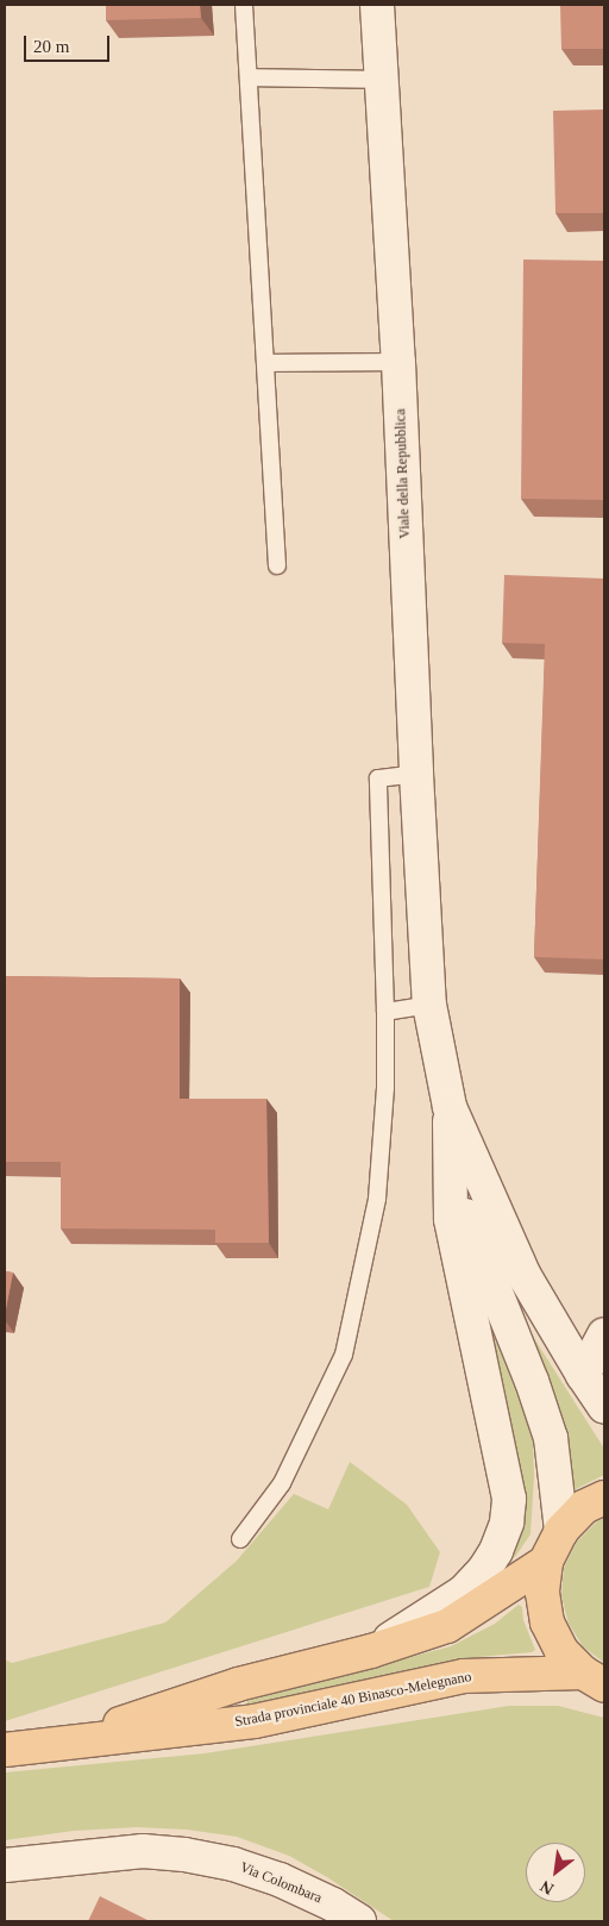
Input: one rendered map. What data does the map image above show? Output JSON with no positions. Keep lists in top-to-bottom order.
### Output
{
  "streets": {
    "main road": ["Strada provinciale 40 Binasco-Melegnano"],
    "street": ["Viale della Repubblica", "Via Colombara"]
  },
  "scale_bar": "20 m",
  "north": "bottom left"
}
